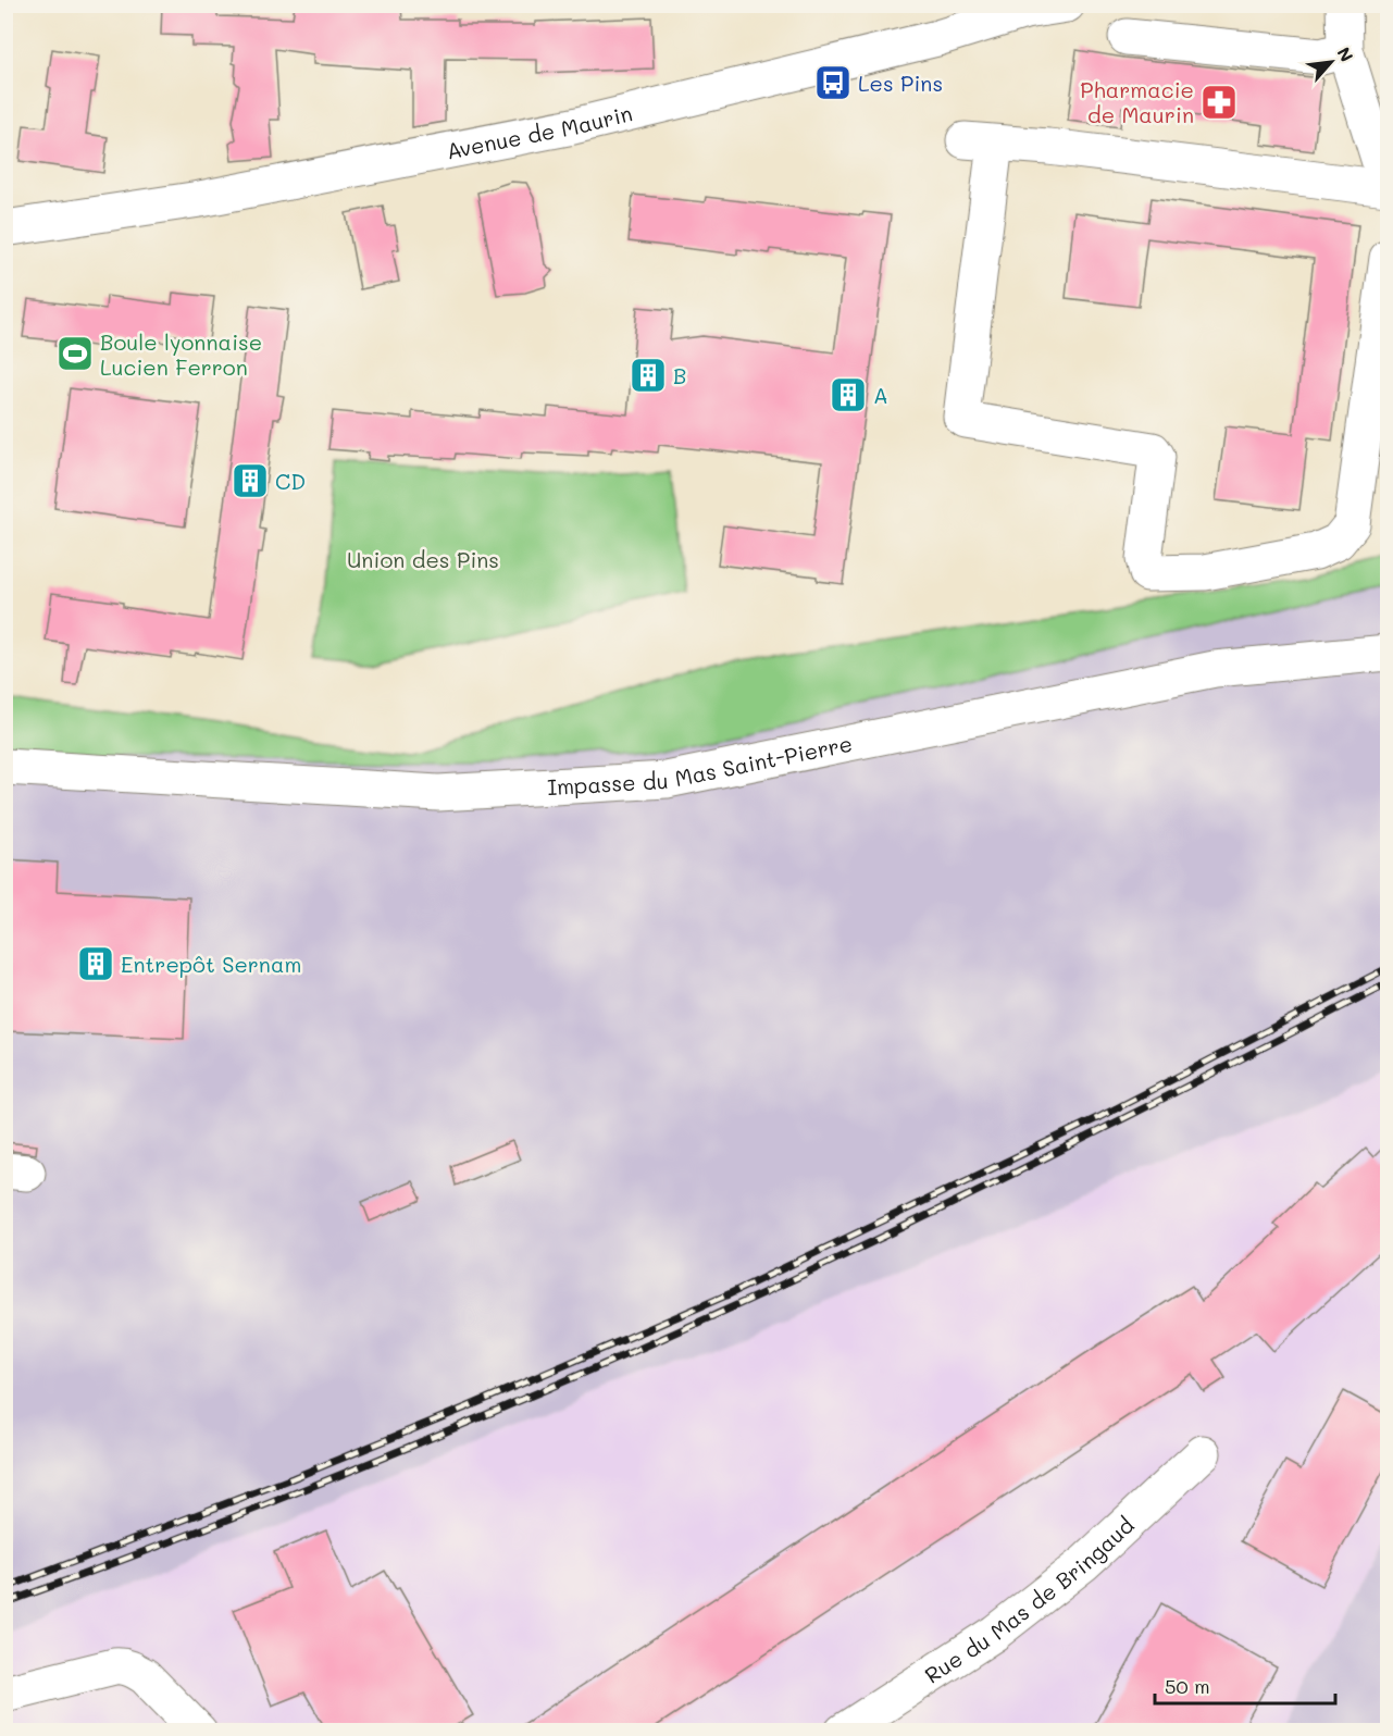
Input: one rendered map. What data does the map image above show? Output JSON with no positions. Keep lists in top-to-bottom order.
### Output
{
  "streets": {
    "street": ["Avenue de Maurin", "Impasse du Mas Saint-Pierre", "Rue du Mas de Bringaud"]
  },
  "parks": ["Union des Pins"],
  "places": {
    "bus stop": ["Les Pins"],
    "pharmacy": ["Pharmacie de Maurin"],
    "sports": ["Boule lyonnaise Lucien Ferron"],
    "building": [
      "B",
      "A",
      "CD",
      "Entrepôt Sernam"
    ]
  },
  "scale_bar": "50 m",
  "north": "top right"
}
